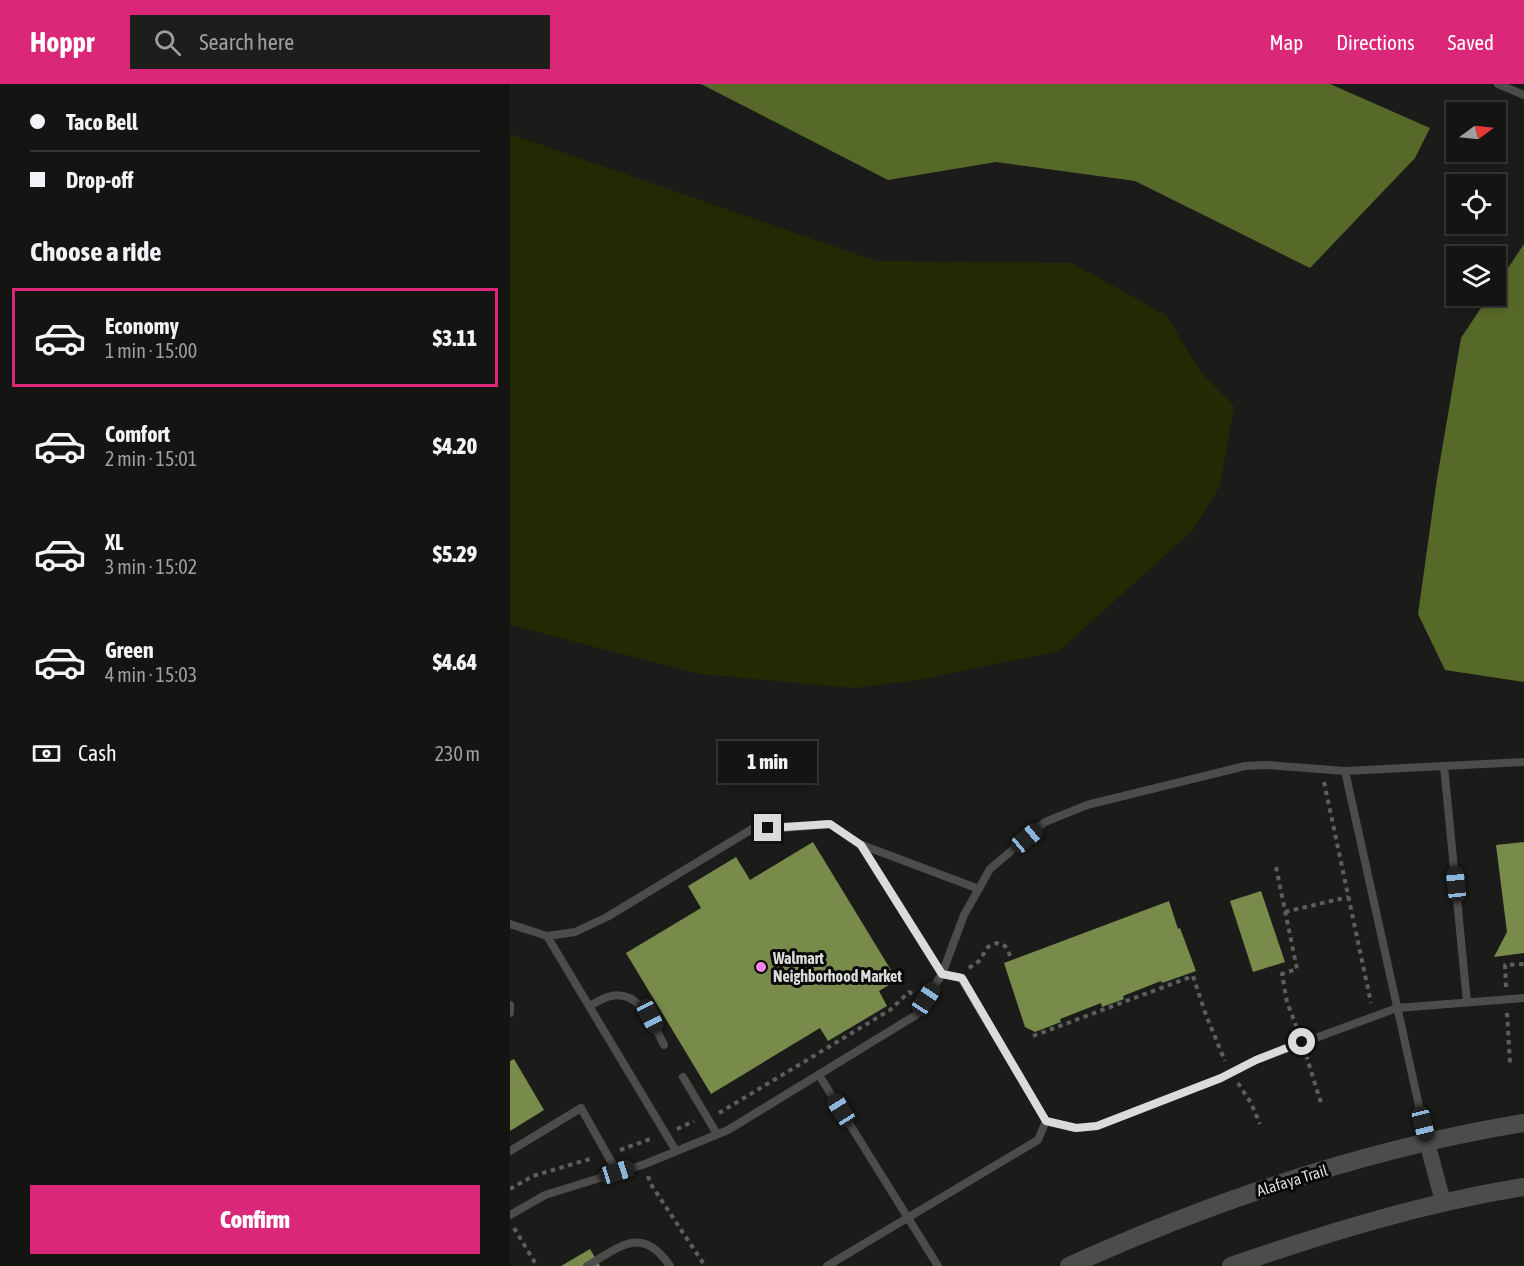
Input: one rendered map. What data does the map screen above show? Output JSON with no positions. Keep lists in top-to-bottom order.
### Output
{
  "streets": {
    "main road": ["Alafaya Trail"]
  },
  "places": ["Walmart Neighborhood Market"],
  "north": "right",
  "page": {
    "header": "Hoppr",
    "search": "Search here",
    "nav": ["Map", "Directions", "Saved"],
    "banner": ["Taco Bell", "Drop-off"],
    "heading": "Choose a ride",
    "list": [
      {
        "name": "Economy",
        "note": "1 min · 15:00",
        "value": "$3.11"
      },
      {
        "name": "Comfort",
        "note": "2 min · 15:01",
        "value": "$4.20"
      },
      {
        "name": "XL",
        "note": "3 min · 15:02",
        "value": "$5.29"
      },
      {
        "name": "Green",
        "note": "4 min · 15:03",
        "value": "$4.64"
      }
    ],
    "pay": ["Cash", "230 m"],
    "bubble": "1 min",
    "buttons": "Confirm"
  }
}
